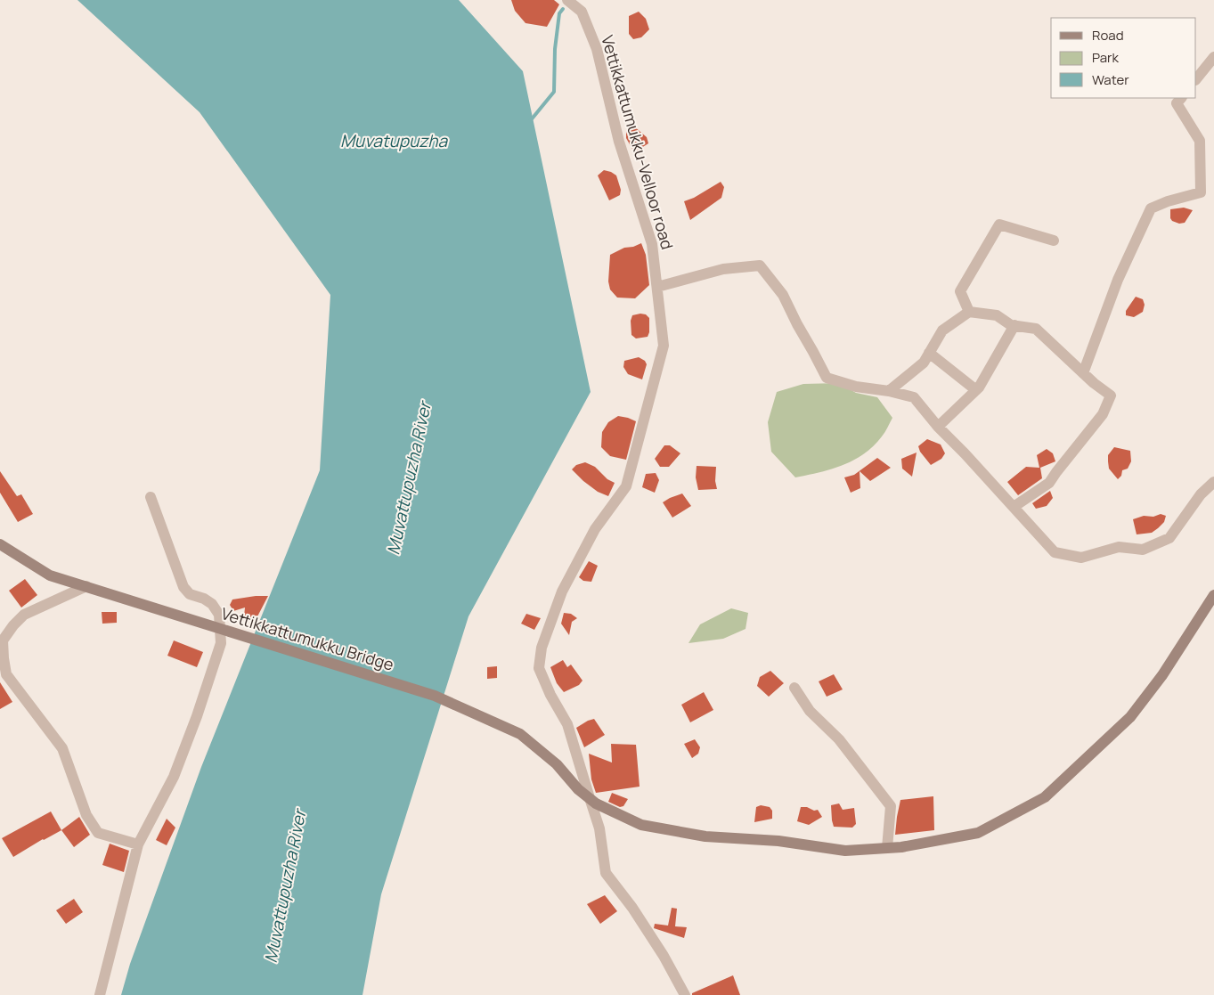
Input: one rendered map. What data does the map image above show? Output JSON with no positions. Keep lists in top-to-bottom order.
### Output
{
  "streets": {
    "main road": ["Vettikkattumukku Bridge"],
    "street": ["Vettikkattumukku-Velloor road"]
  },
  "crossings": [
    ["Vettikkattumukku-Velloor road", "Vettikkattumukku Bridge"]
  ],
  "water": ["Muvatupuzha", "Muvattupuzha River"],
  "legend": ["Road", "Park", "Water"]
}
